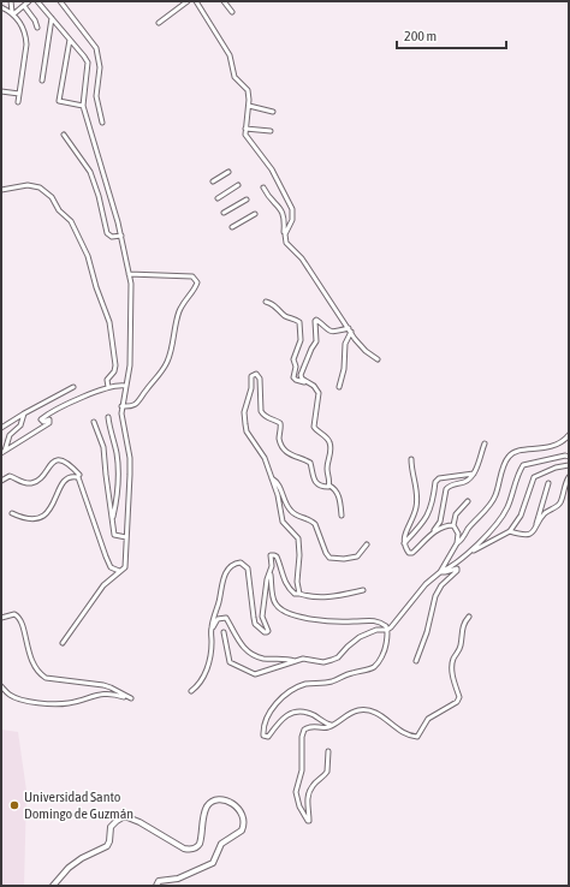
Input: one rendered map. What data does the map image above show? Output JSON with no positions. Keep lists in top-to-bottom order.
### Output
{
  "places": ["Universidad Santo Domingo de Guzmán"],
  "scale_bar": "200 m"
}
